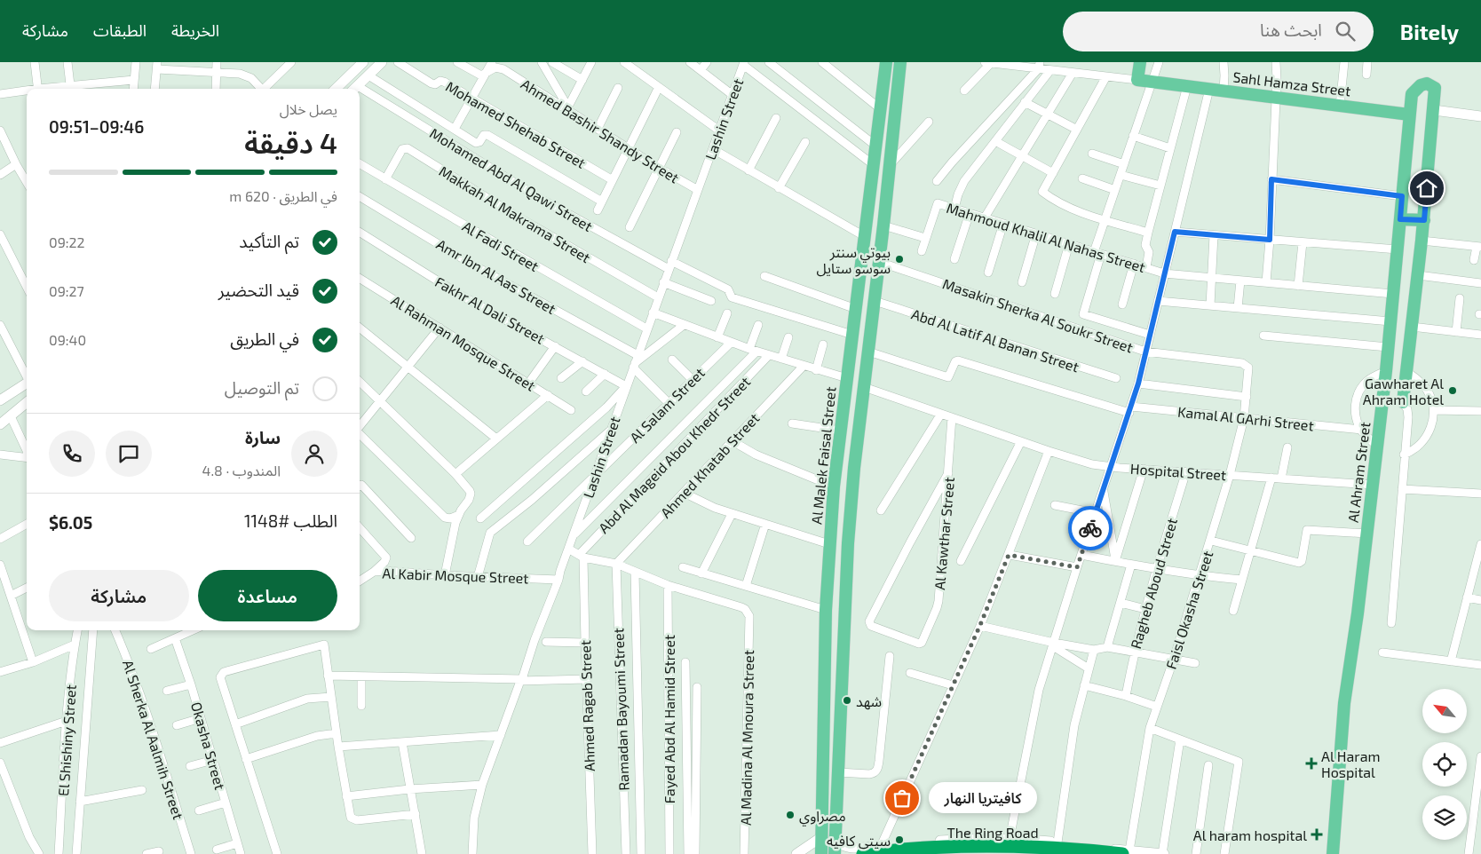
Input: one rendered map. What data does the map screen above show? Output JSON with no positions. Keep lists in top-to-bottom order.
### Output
{
  "streets": {
    "highway": ["The Ring Road"],
    "main road": ["Sahl Hamza Street", "Al Malek Faisal Street", "Al Ahram Street"],
    "street": [
      "Lashin Street",
      "Mohamed Shehab Street",
      "Ahmed Bashir Shandy Street",
      "Mohamed Abd Al Qawi Street",
      "Makkah Al Makrama Street",
      "Mahmoud Khalil Al Nahas Street",
      "Al Fadi Street",
      "Amr Ibn Al Aas Street",
      "Fakhr Al Dali Street",
      "Masakin Sherka Al Soukr Street",
      "Abd Al Latif Al Banan Street",
      "Al Rahman Mosque Street",
      "Al Salam Street",
      "Kamal Al GArhi Street",
      "Abd Al Mageid Abou Khedr Street",
      "Ahmed Khatab Street",
      "Hospital Street",
      "Al Kawthar Street",
      "Al Kabir Mosque Street",
      "Ragheb Aboud Street",
      "Faisl Okasha Street",
      "Ahmed Ragab Street",
      "Ramadan Bayoumi Street",
      "Fayed Abd Al Hamid Street",
      "Al Madina Al Mnoura Street",
      "Al Sherka Al Aalmih Street",
      "El Shishiny Street",
      "Okasha Street"
    ]
  },
  "crossings": [
    ["Sahl Hamza Street", "Al Ahram Street"],
    ["Lashin Street", "Ahmed Bashir Shandy Street"],
    ["Lashin Street", "Mohamed Abd Al Qawi Street"],
    ["Lashin Street", "Makkah Al Makrama Street"],
    ["Lashin Street", "Al Fadi Street"],
    ["Lashin Street", "Amr Ibn Al Aas Street"],
    ["Lashin Street", "Fakhr Al Dali Street"],
    ["Lashin Street", "Al Salam Street"],
    ["Lashin Street", "Al Kabir Mosque Street"],
    ["Makkah Al Makrama Street", "Al Fadi Street"],
    ["Mahmoud Khalil Al Nahas Street", "Al Ahram Street"],
    ["Amr Ibn Al Aas Street", "Al Salam Street"],
    ["Masakin Sherka Al Soukr Street", "Faisl Okasha Street"],
    ["Kamal Al GArhi Street", "Faisl Okasha Street"],
    ["Abd Al Mageid Abou Khedr Street", "Ahmed Ragab Street"],
    ["Ahmed Khatab Street", "Ramadan Bayoumi Street"],
    ["Hospital Street", "Al Ahram Street"],
    ["Hospital Street", "Al Kawthar Street"],
    ["Hospital Street", "Ragheb Aboud Street"],
    ["Hospital Street", "Faisl Okasha Street"],
    ["Faisl Okasha Street", "The Ring Road"],
    ["Fayed Abd Al Hamid Street", "Al Madina Al Mnoura Street"]
  ],
  "places": {
    "other": [
      "بيوتي سنتر سوسو ستايل",
      "Gawharet Al Ahram Hotel",
      "شهد",
      "كافيتريا النهار",
      "مصراوي",
      "سيتى كافيه"
    ],
    "health": ["Al Haram Hospital", "Al haram hospital"]
  },
  "north": "top left",
  "page": {
    "header": "Bitely",
    "search": "ابحث هنا",
    "nav": ["الخريطة", "الطبقات", "مشاركة"],
    "heading": ["4 دقيقة", "يصل خلال", "09:46–09:51"],
    "panel": [
      "سارة",
      "المندوب · 4.8",
      "الطلب #1148",
      "$6.05"
    ],
    "bar": "في الطريق · 620 m",
    "list": [
      ["تم التأكيد", "09:22"],
      ["قيد التحضير", "09:27"],
      ["في الطريق", "09:40"],
      "تم التوصيل"
    ],
    "buttons": ["مساعدة", "مشاركة"],
    "bubble": "كافيتريا النهار"
  }
}
